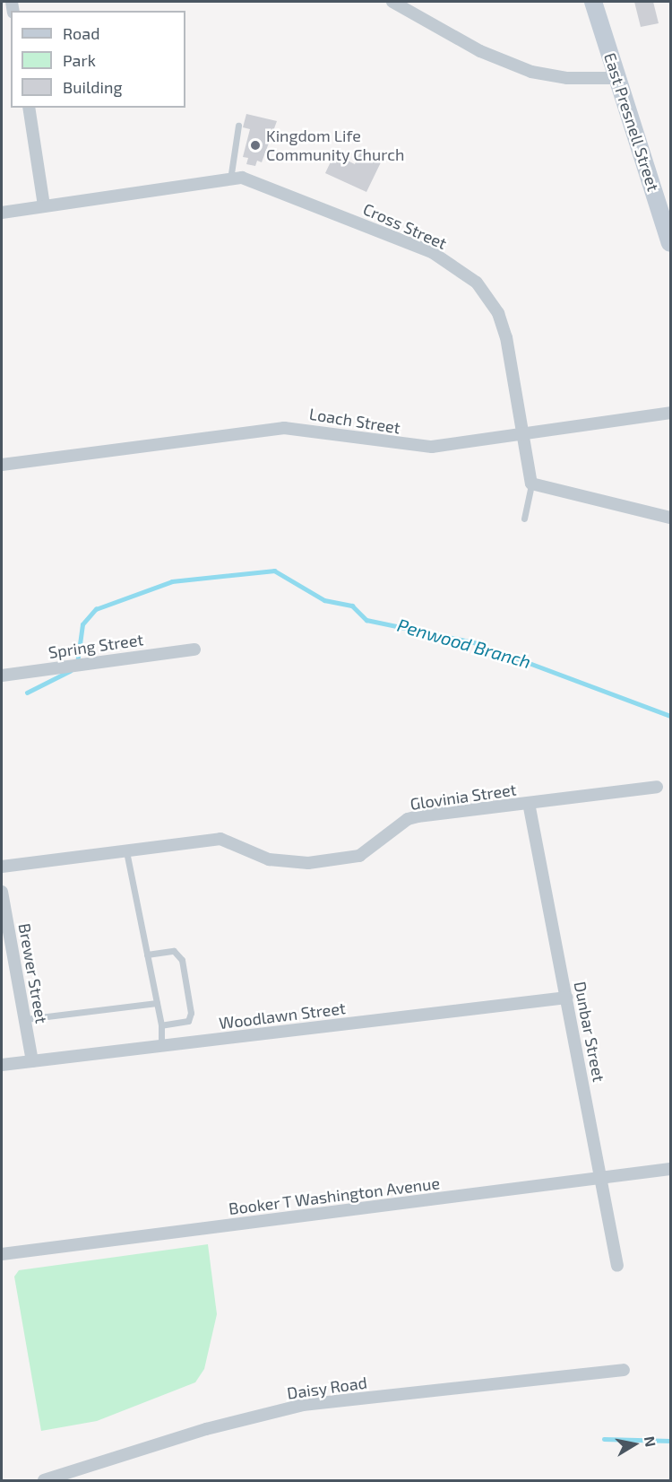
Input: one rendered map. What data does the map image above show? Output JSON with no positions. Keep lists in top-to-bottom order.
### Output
{
  "streets": {
    "main road": ["East Presnell Street"],
    "street": [
      "Cross Street",
      "Loach Street",
      "Spring Street",
      "Glovinia Street",
      "Brewer Street",
      "Woodlawn Street",
      "Dunbar Street",
      "Booker T Washington Avenue",
      "Daisy Road"
    ]
  },
  "crossings": [
    ["Cross Street", "Loach Street"],
    ["Glovinia Street", "Dunbar Street"],
    ["Brewer Street", "Woodlawn Street"],
    ["Woodlawn Street", "Dunbar Street"],
    ["Dunbar Street", "Booker T Washington Avenue"]
  ],
  "water": ["Penwood Branch"],
  "places": ["Kingdom Life Community Church"],
  "legend": ["Road", "Park", "Building"],
  "north": "right"
}
